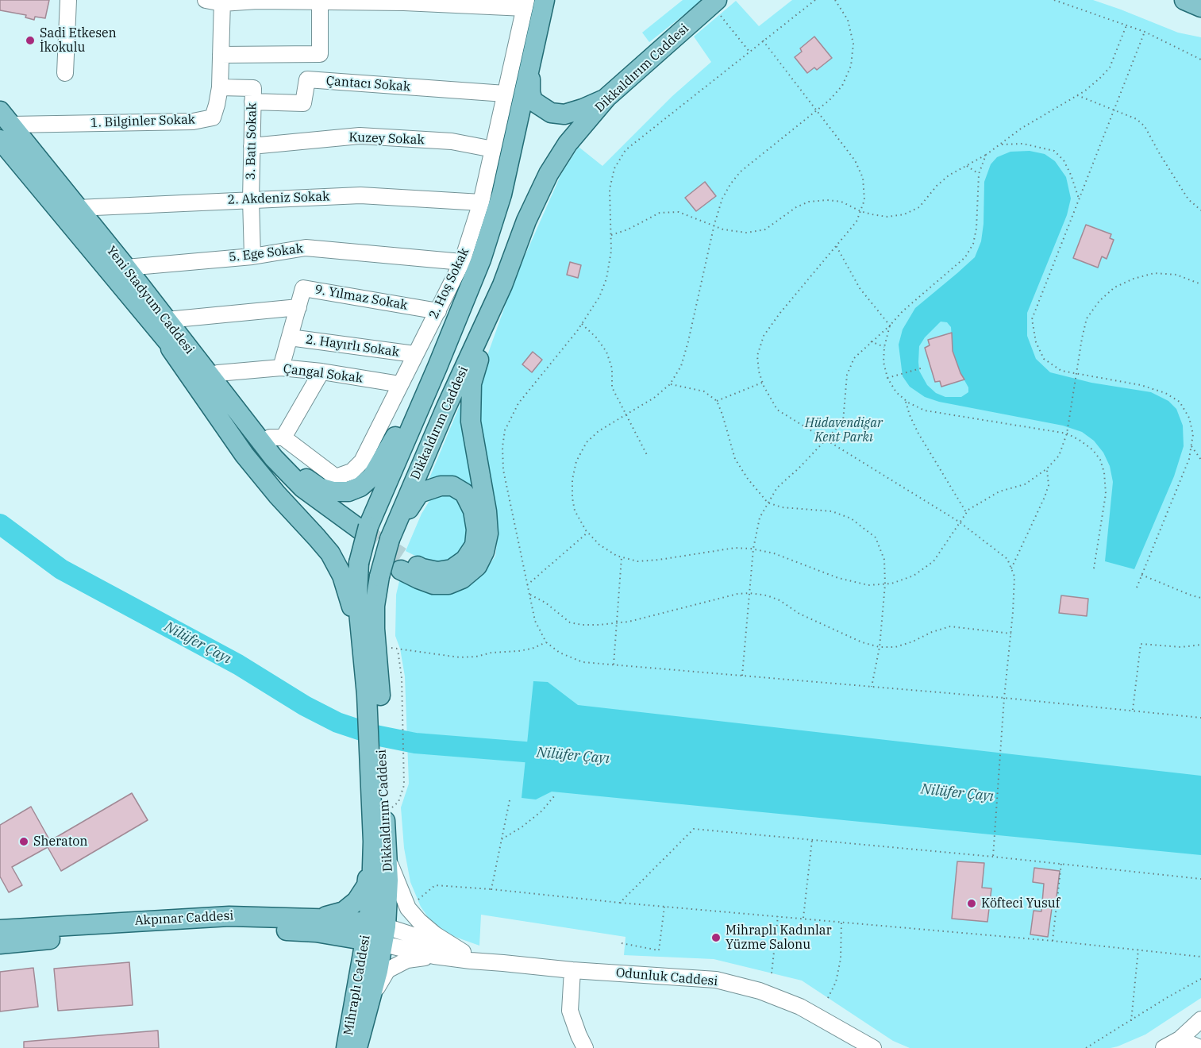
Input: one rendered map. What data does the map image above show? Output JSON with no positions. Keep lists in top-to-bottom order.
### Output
{
  "streets": {
    "main road": [
      "Dikkaldırım Caddesi",
      "Yeni Stadyum Caddesi",
      "Akpınar Caddesi",
      "Mihraplı Caddesi"
    ],
    "street": [
      "Çantacı Sokak",
      "1. Bilginler Sokak",
      "Kuzey Sokak",
      "3. Batı Sokak",
      "2. Akdeniz Sokak",
      "5. Ege Sokak",
      "2. Hoş Sokak",
      "9. Yılmaz Sokak",
      "2. Hayırlı Sokak",
      "Çangal Sokak",
      "Odunluk Caddesi"
    ]
  },
  "crossings": [
    ["Dikkaldırım Caddesi", "Yeni Stadyum Caddesi"],
    ["Dikkaldırım Caddesi", "Akpınar Caddesi"],
    ["Dikkaldırım Caddesi", "Mihraplı Caddesi"],
    ["Çantacı Sokak", "3. Batı Sokak"],
    ["Çantacı Sokak", "2. Hoş Sokak"],
    ["1. Bilginler Sokak", "3. Batı Sokak"],
    ["1. Bilginler Sokak", "Yeni Stadyum Caddesi"],
    ["Kuzey Sokak", "3. Batı Sokak"],
    ["Kuzey Sokak", "2. Hoş Sokak"],
    ["3. Batı Sokak", "2. Akdeniz Sokak"],
    ["3. Batı Sokak", "5. Ege Sokak"],
    ["2. Akdeniz Sokak", "2. Hoş Sokak"],
    ["2. Akdeniz Sokak", "Yeni Stadyum Caddesi"],
    ["5. Ege Sokak", "2. Hoş Sokak"],
    ["5. Ege Sokak", "Yeni Stadyum Caddesi"],
    ["2. Hoş Sokak", "9. Yılmaz Sokak"],
    ["2. Hoş Sokak", "2. Hayırlı Sokak"],
    ["2. Hoş Sokak", "Çangal Sokak"],
    ["9. Yılmaz Sokak", "Yeni Stadyum Caddesi"],
    ["9. Yılmaz Sokak", "2. Hayırlı Sokak"],
    ["9. Yılmaz Sokak", "Çangal Sokak"],
    ["Akpınar Caddesi", "Mihraplı Caddesi"]
  ],
  "water": ["Nilüfer Çayı"],
  "parks": ["Hüdavendigar Kent Parkı"],
  "places": [
    "Sadi Etkesen İkokulu",
    "Sheraton",
    "Köfteci Yusuf",
    "Mihraplı Kadınlar Yüzme Salonu"
  ]
}
